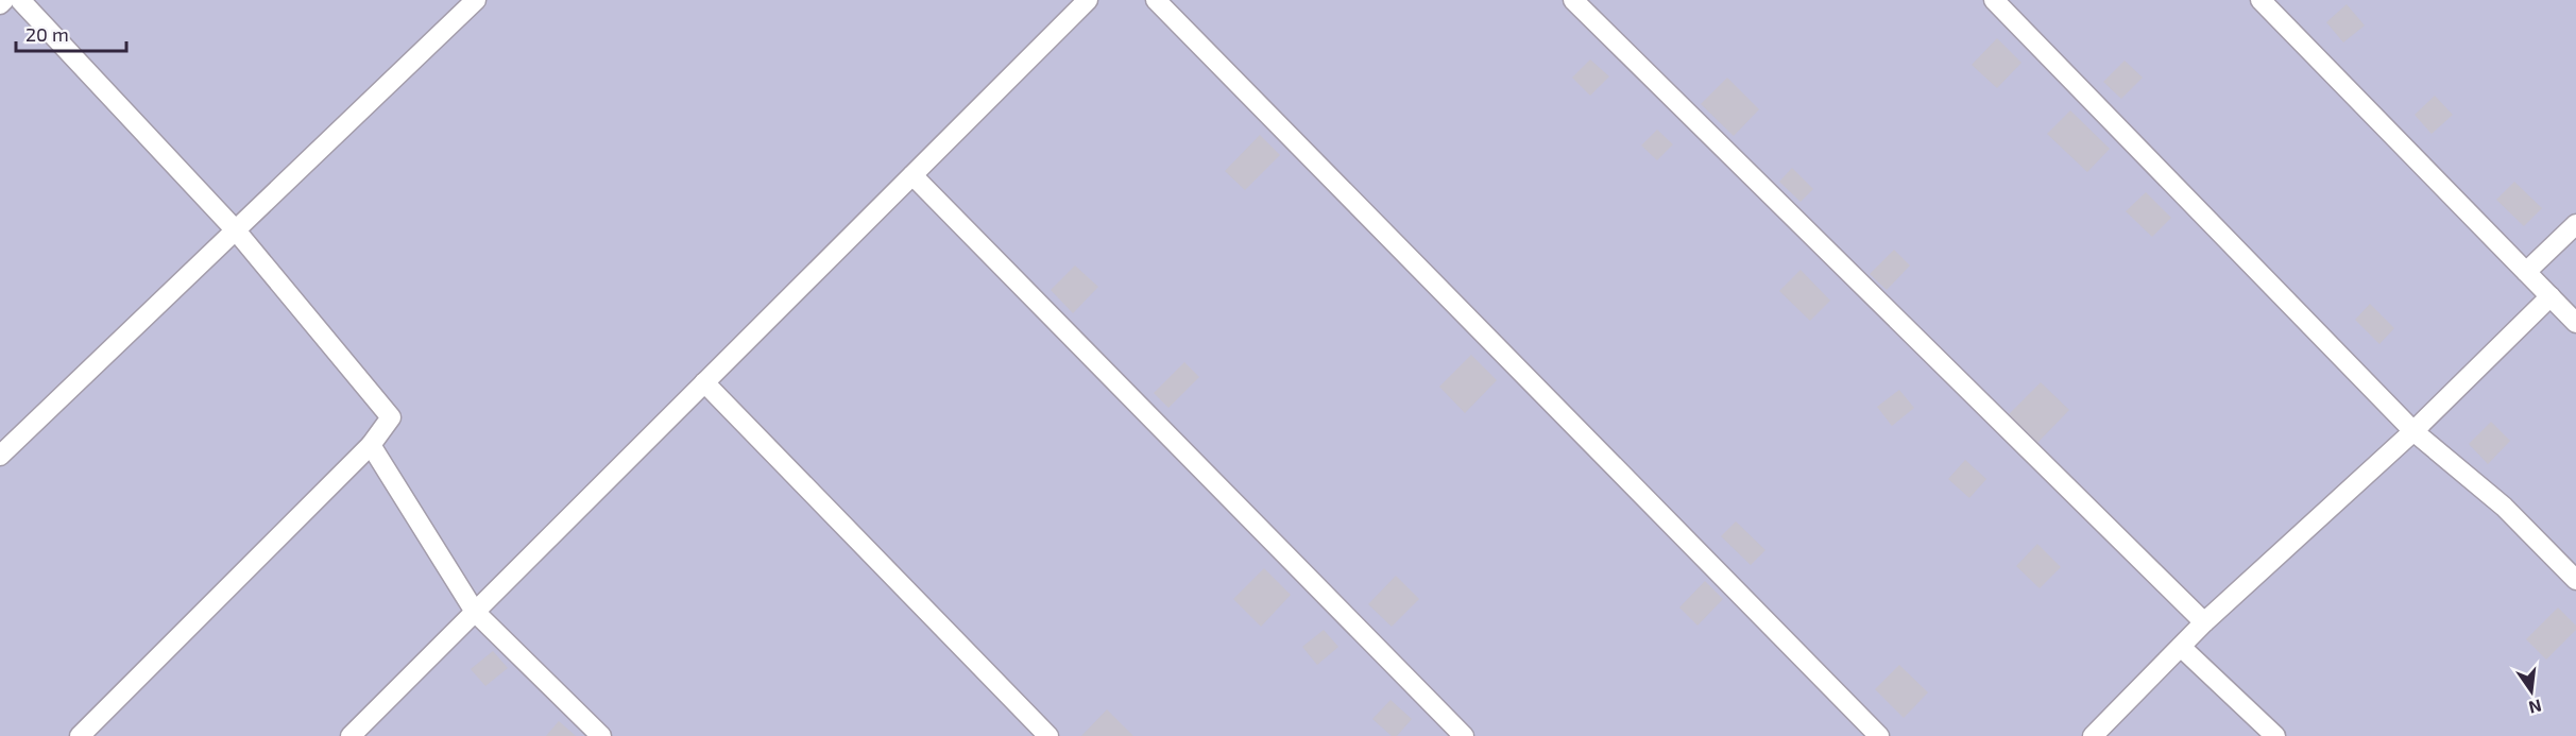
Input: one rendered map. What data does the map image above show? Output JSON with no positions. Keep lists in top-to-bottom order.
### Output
{
  "scale_bar": "20 m",
  "north": "bottom"
}
